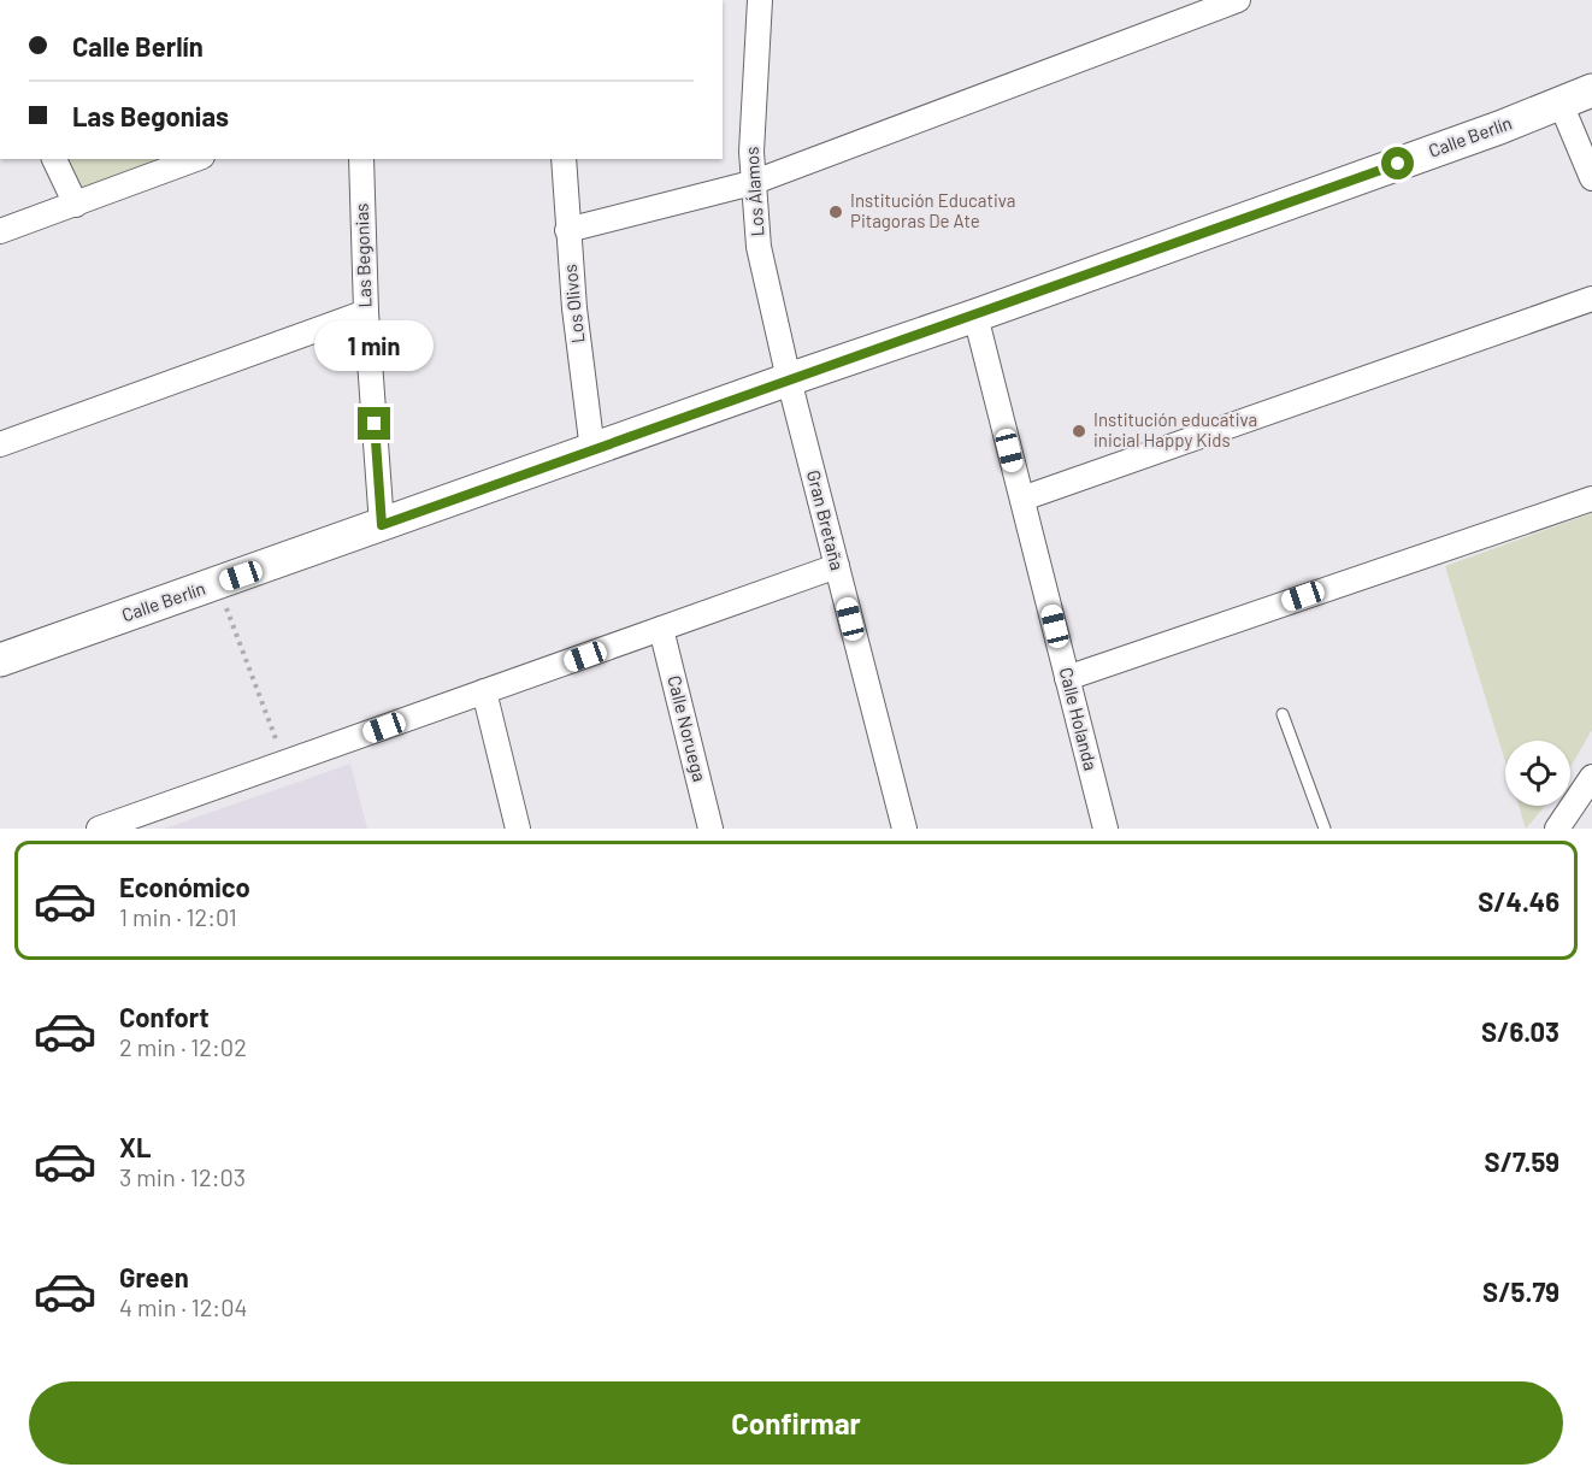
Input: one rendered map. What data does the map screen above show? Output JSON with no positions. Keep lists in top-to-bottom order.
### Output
{
  "streets": {
    "street": [
      "Calle Berlín",
      "Los Álamos",
      "Las Begonias",
      "Los Olivos",
      "Gran Bretaña",
      "Calle Holanda",
      "Calle Noruega"
    ]
  },
  "crossings": [
    ["Calle Berlín", "Los Álamos"],
    ["Calle Berlín", "Las Begonias"],
    ["Calle Berlín", "Los Olivos"],
    ["Calle Berlín", "Gran Bretaña"],
    ["Calle Berlín", "Calle Holanda"],
    ["Los Álamos", "Gran Bretaña"]
  ],
  "places": ["Institución Educativa Pitagoras De Ate", "Institución educativa inicial Happy Kids"],
  "page": {
    "banner": ["Calle Berlín", "Las Begonias"],
    "bubble": "1 min",
    "list": [
      {
        "name": "Económico",
        "note": "1 min · 12:01",
        "value": "S/4.46"
      },
      {
        "name": "Confort",
        "note": "2 min · 12:02",
        "value": "S/6.03"
      },
      {
        "name": "XL",
        "note": "3 min · 12:03",
        "value": "S/7.59"
      },
      {
        "name": "Green",
        "note": "4 min · 12:04",
        "value": "S/5.79"
      }
    ],
    "buttons": "Confirmar"
  }
}
